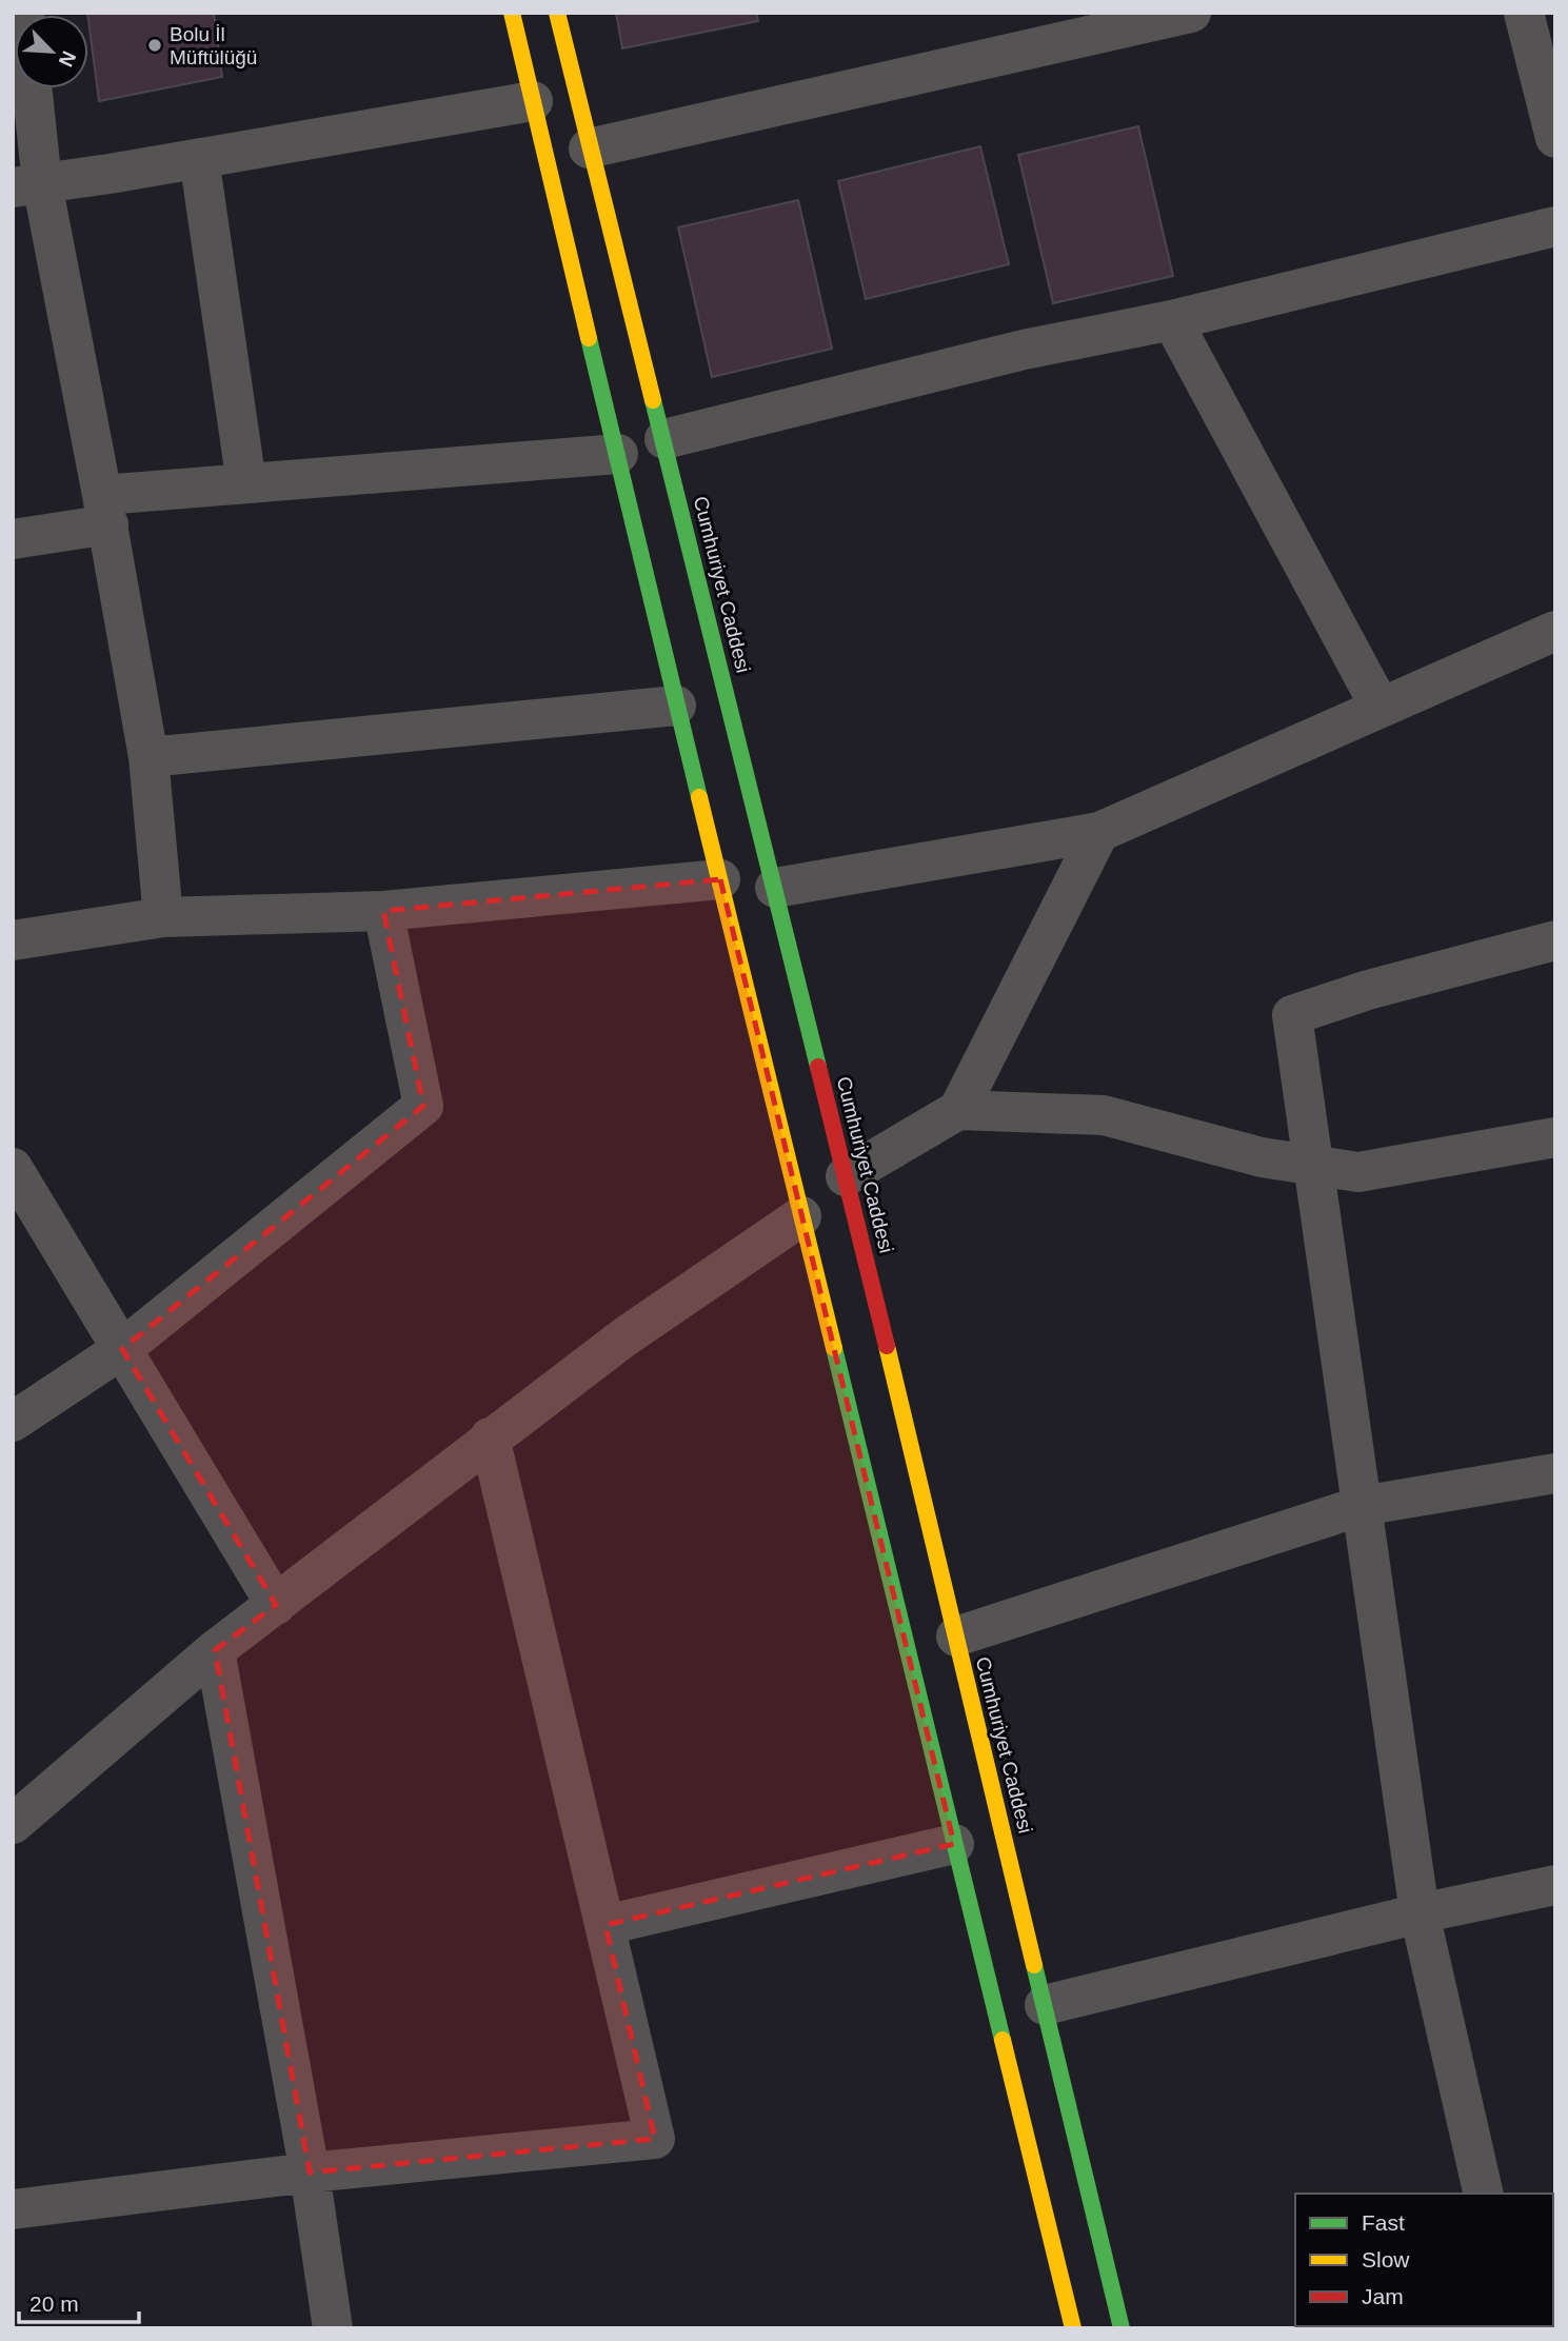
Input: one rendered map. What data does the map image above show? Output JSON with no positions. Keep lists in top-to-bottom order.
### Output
{
  "streets": {
    "main road": ["Cumhuriyet Caddesi"]
  },
  "places": ["Bolu İl Müftülüğü"],
  "legend": ["Fast", "Slow", "Jam"],
  "scale_bar": "20 m",
  "north": "bottom right"
}
